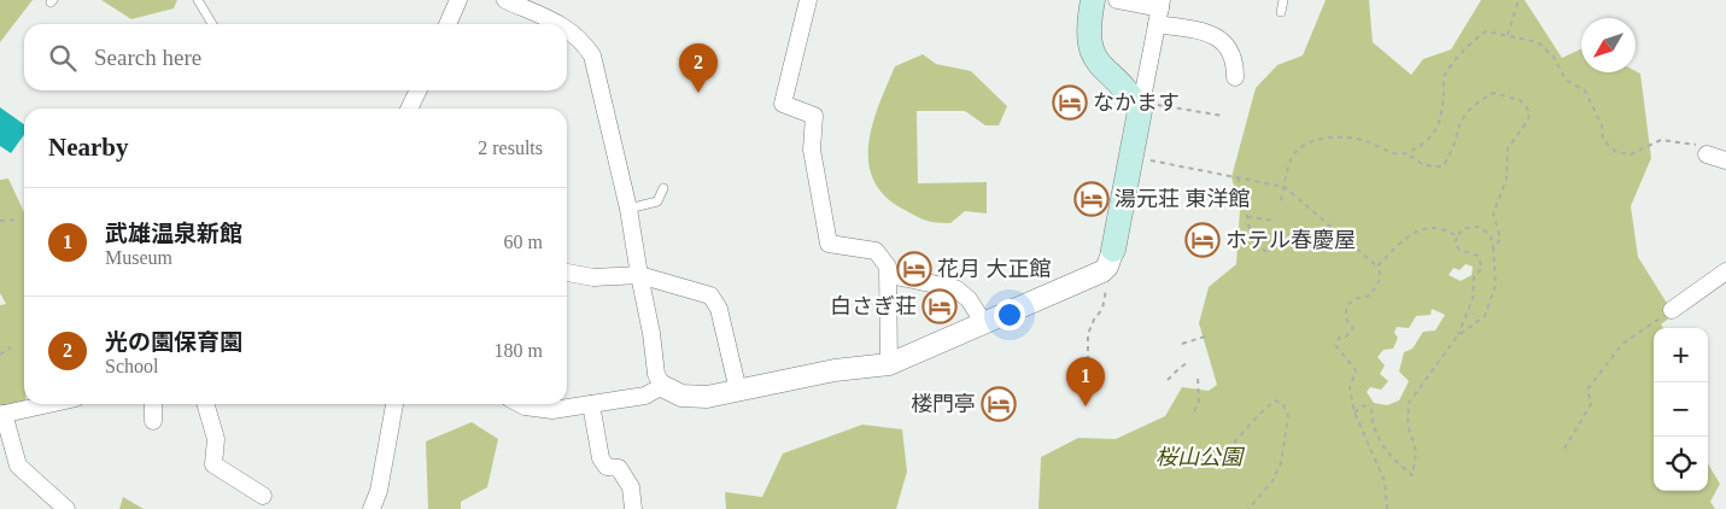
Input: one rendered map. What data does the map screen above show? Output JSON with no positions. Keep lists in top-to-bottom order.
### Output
{
  "parks": ["桜山公園"],
  "places": {
    "hotel": [
      "なかます",
      "湯元荘 東洋館",
      "ホテル春慶屋",
      "花月 大正館",
      "白さぎ荘",
      "楼門亭"
    ]
  },
  "north": "bottom left",
  "page": {
    "search": "Search here",
    "pins": ["2", "1"],
    "heading": ["Nearby", "2 results"],
    "list": [
      {
        "mark": "1",
        "name": "武雄温泉新館",
        "note": "Museum",
        "value": "60 m"
      },
      {
        "mark": "2",
        "name": "光の園保育園",
        "note": "School",
        "value": "180 m"
      }
    ],
    "map_buttons": ["+", "−"]
  }
}
